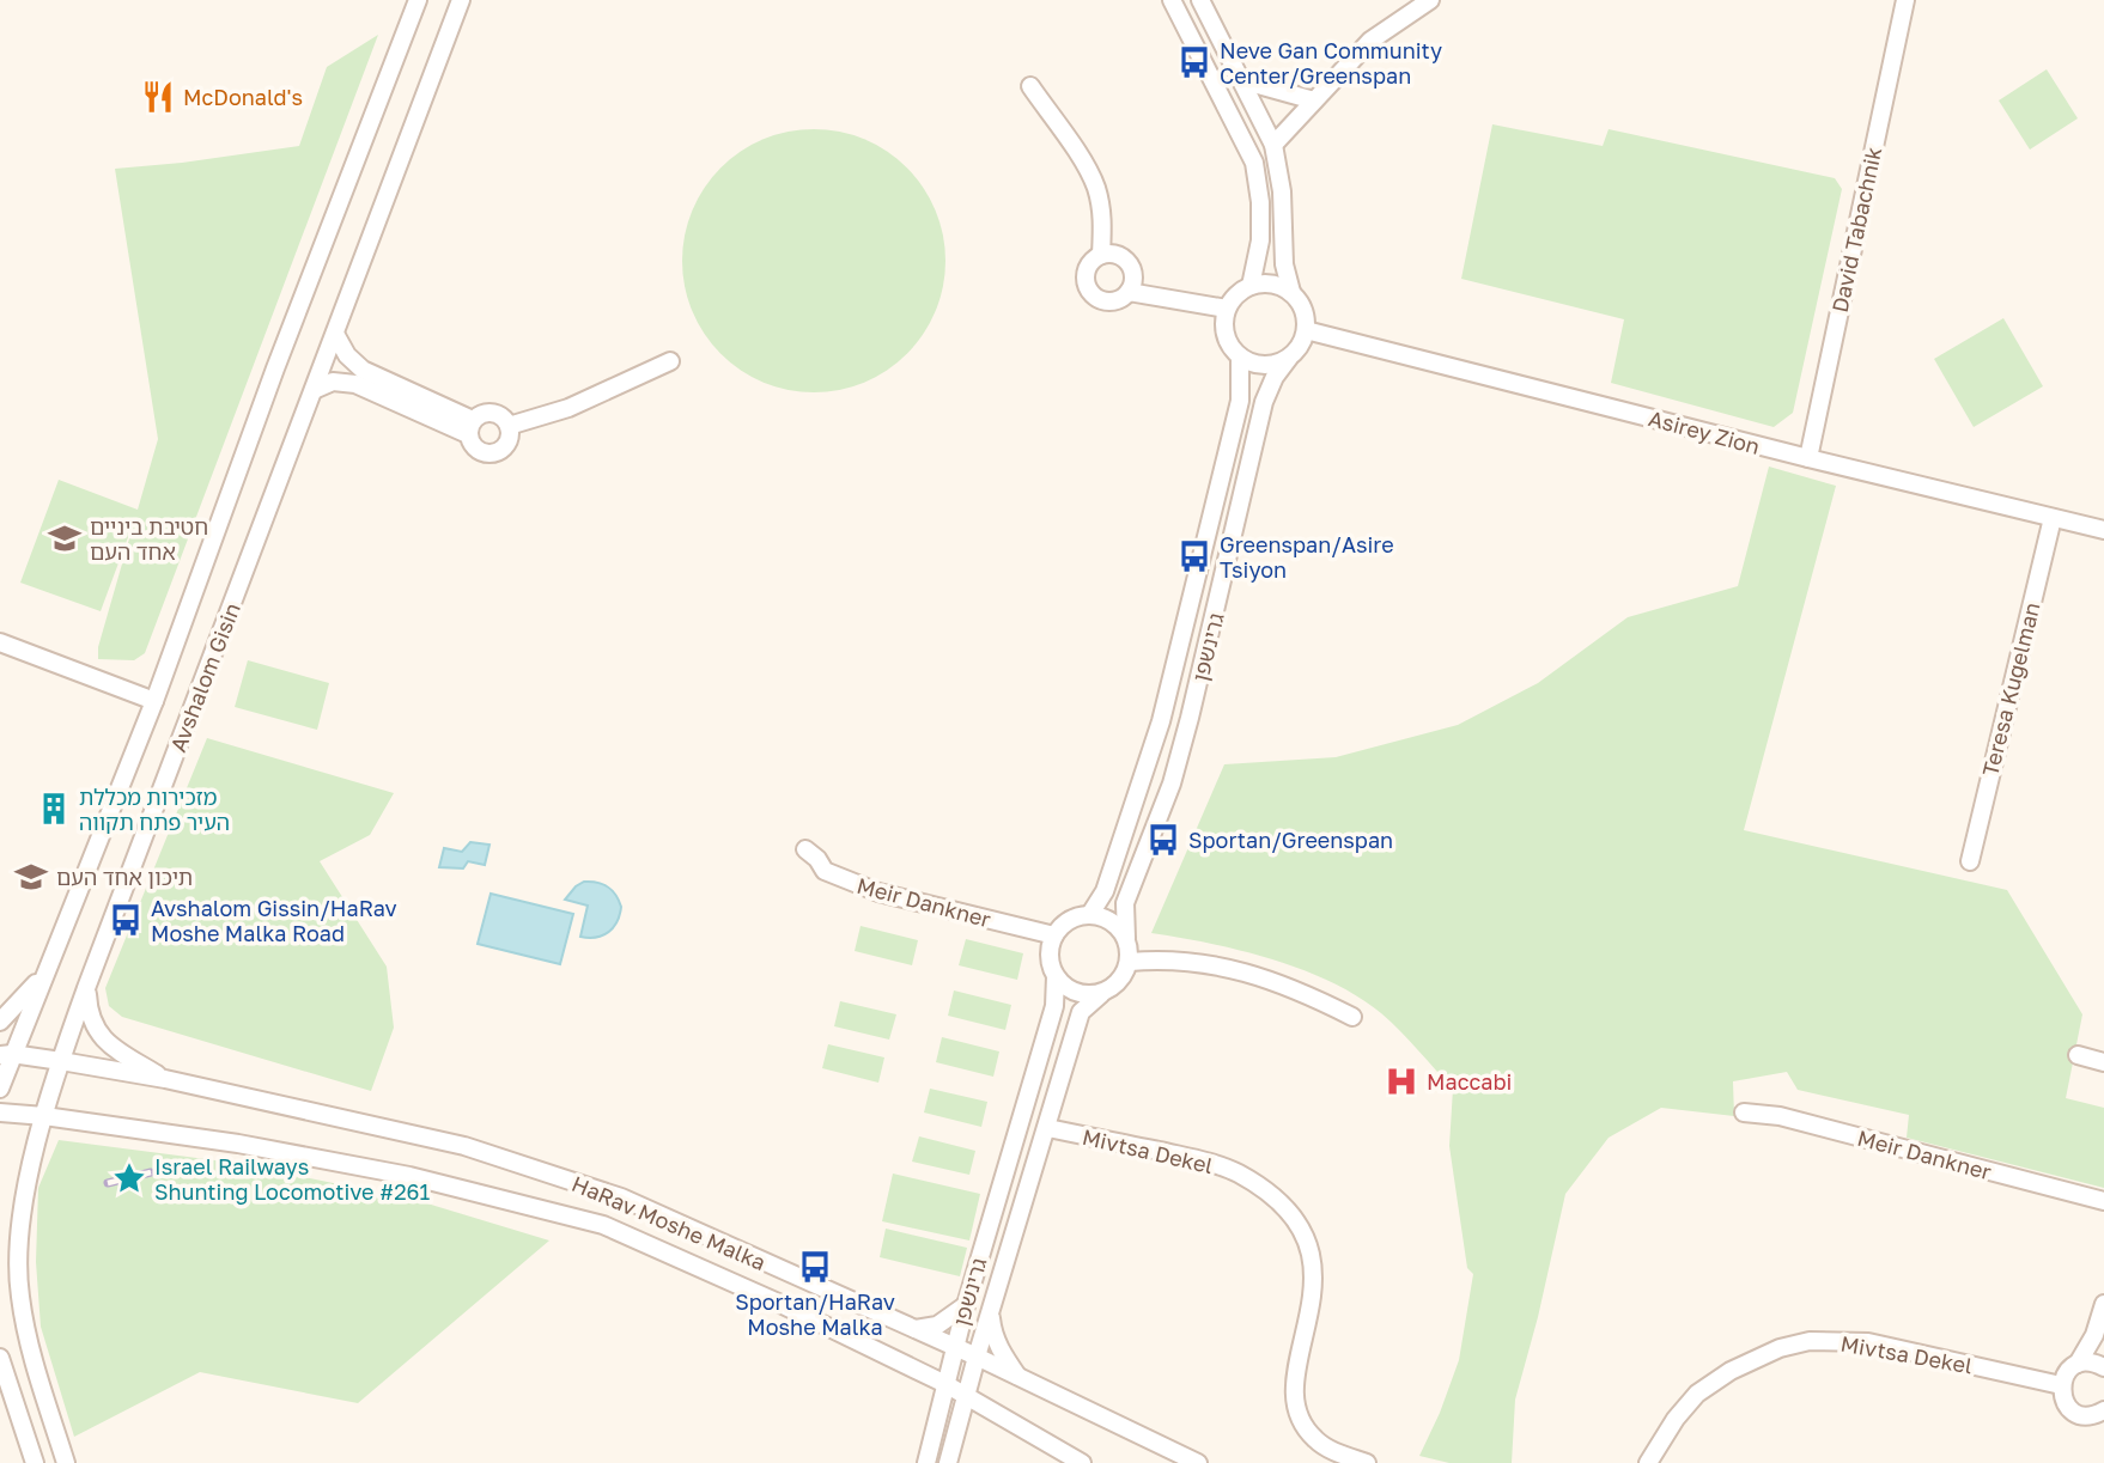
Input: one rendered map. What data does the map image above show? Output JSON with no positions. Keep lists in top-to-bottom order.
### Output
{
  "streets": {
    "street": [
      "David Tabachnik",
      "Asirey Zion",
      "גרינשפן",
      "Avshalom Gisin",
      "Teresa Kugelman",
      "Meir Dankner",
      "Mivtsa Dekel",
      "HaRav Moshe Malka"
    ]
  },
  "crossings": [
    ["David Tabachnik", "Asirey Zion"],
    ["Asirey Zion", "גרינשפן"],
    ["Asirey Zion", "Teresa Kugelman"],
    ["גרינשפן", "Meir Dankner"],
    ["גרינשפן", "Mivtsa Dekel"],
    ["גרינשפן", "HaRav Moshe Malka"],
    ["Avshalom Gisin", "HaRav Moshe Malka"]
  ],
  "places": {
    "bus stop": [
      "Neve Gan Community Center/Greenspan",
      "Greenspan/Asire Tsiyon",
      "Sportan/Greenspan",
      "Avshalom Gissin/HaRav Moshe Malka Road",
      "Sportan/HaRav Moshe Malka"
    ],
    "restaurant": ["McDonald's"],
    "school or university": ["חטיבת ביניים אחד העם", "תיכון אחד העם"],
    "building": ["מזכירות מכללת העיר פתח תקווה"],
    "hospital": ["Maccabi"],
    "place": ["Israel Railways Shunting Locomotive #261"]
  }
}
